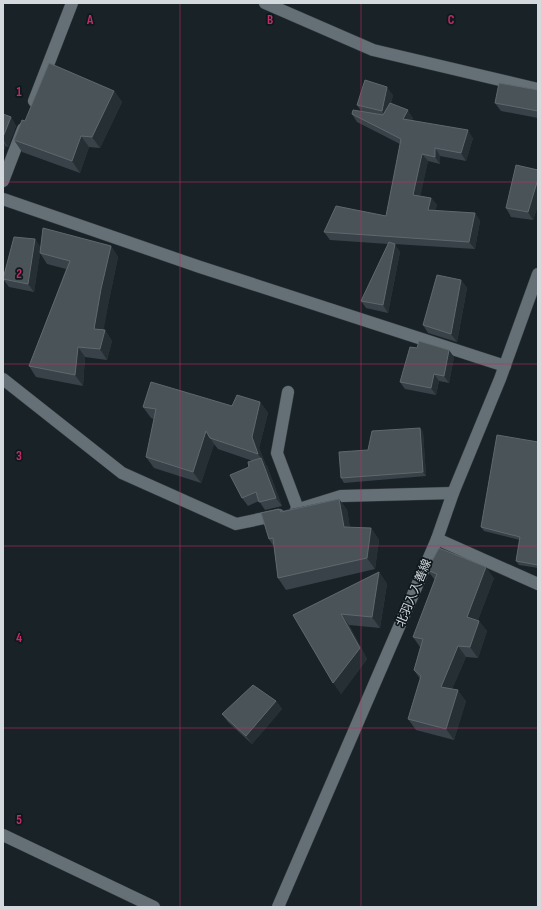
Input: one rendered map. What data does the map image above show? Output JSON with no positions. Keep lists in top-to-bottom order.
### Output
{
  "streets": {
    "street": ["北羽入入善線"]
  },
  "grid": {
    "columns": ["A", "B", "C"],
    "rows": [
      "1",
      "2",
      "3",
      "4",
      "5"
    ]
  }
}
